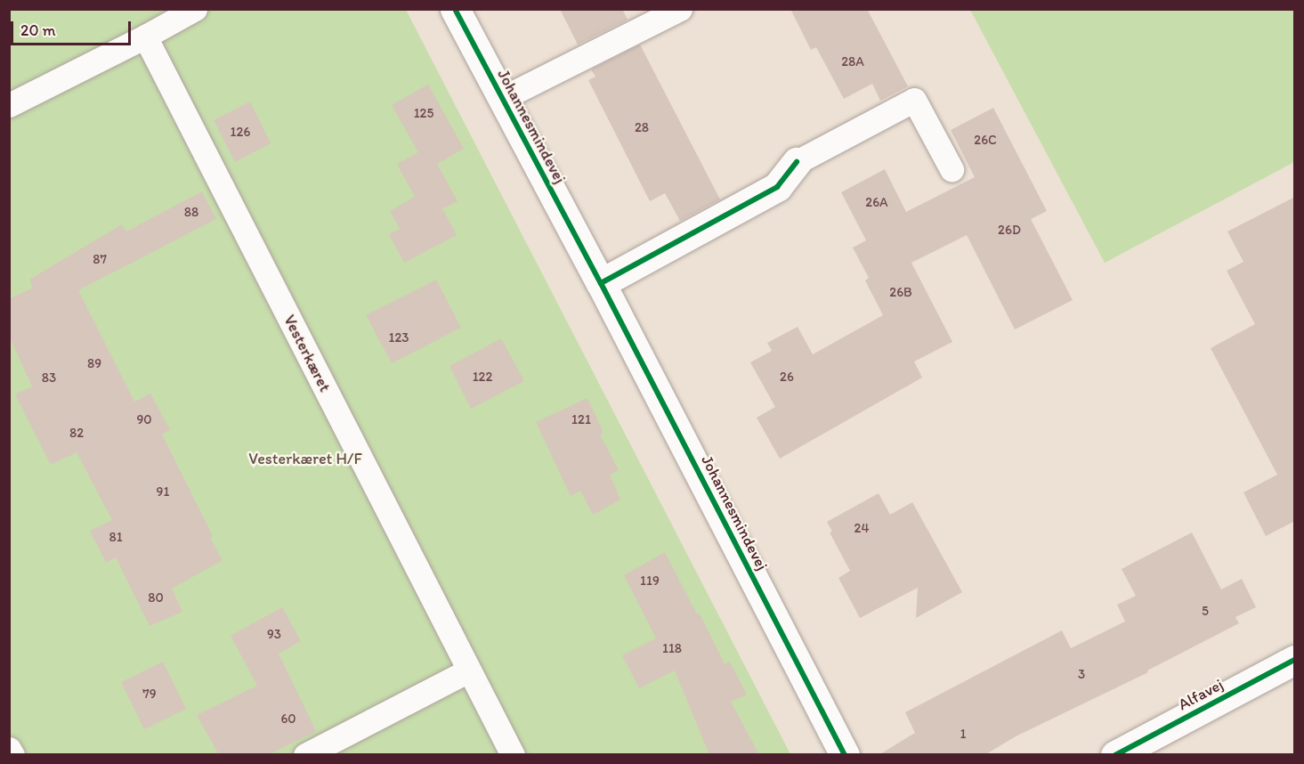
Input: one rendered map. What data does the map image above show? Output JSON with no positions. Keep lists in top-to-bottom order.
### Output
{
  "streets": {
    "street": ["Johannesmindevej", "Alfavej"],
    "lane": ["Vesterkæret"]
  },
  "parks": ["Vesterkæret H/F"],
  "house_numbers": [
    "28A",
    "125",
    "28",
    "126",
    "26C",
    "26A",
    "88",
    "26D",
    "87",
    "26B",
    "123",
    "89",
    "122",
    "26",
    "83",
    "90",
    "121",
    "82",
    "91",
    "24",
    "81",
    "119",
    "80",
    "5",
    "93",
    "118",
    "3",
    "79",
    "60",
    "1"
  ],
  "scale_bar": "20 m"
}
